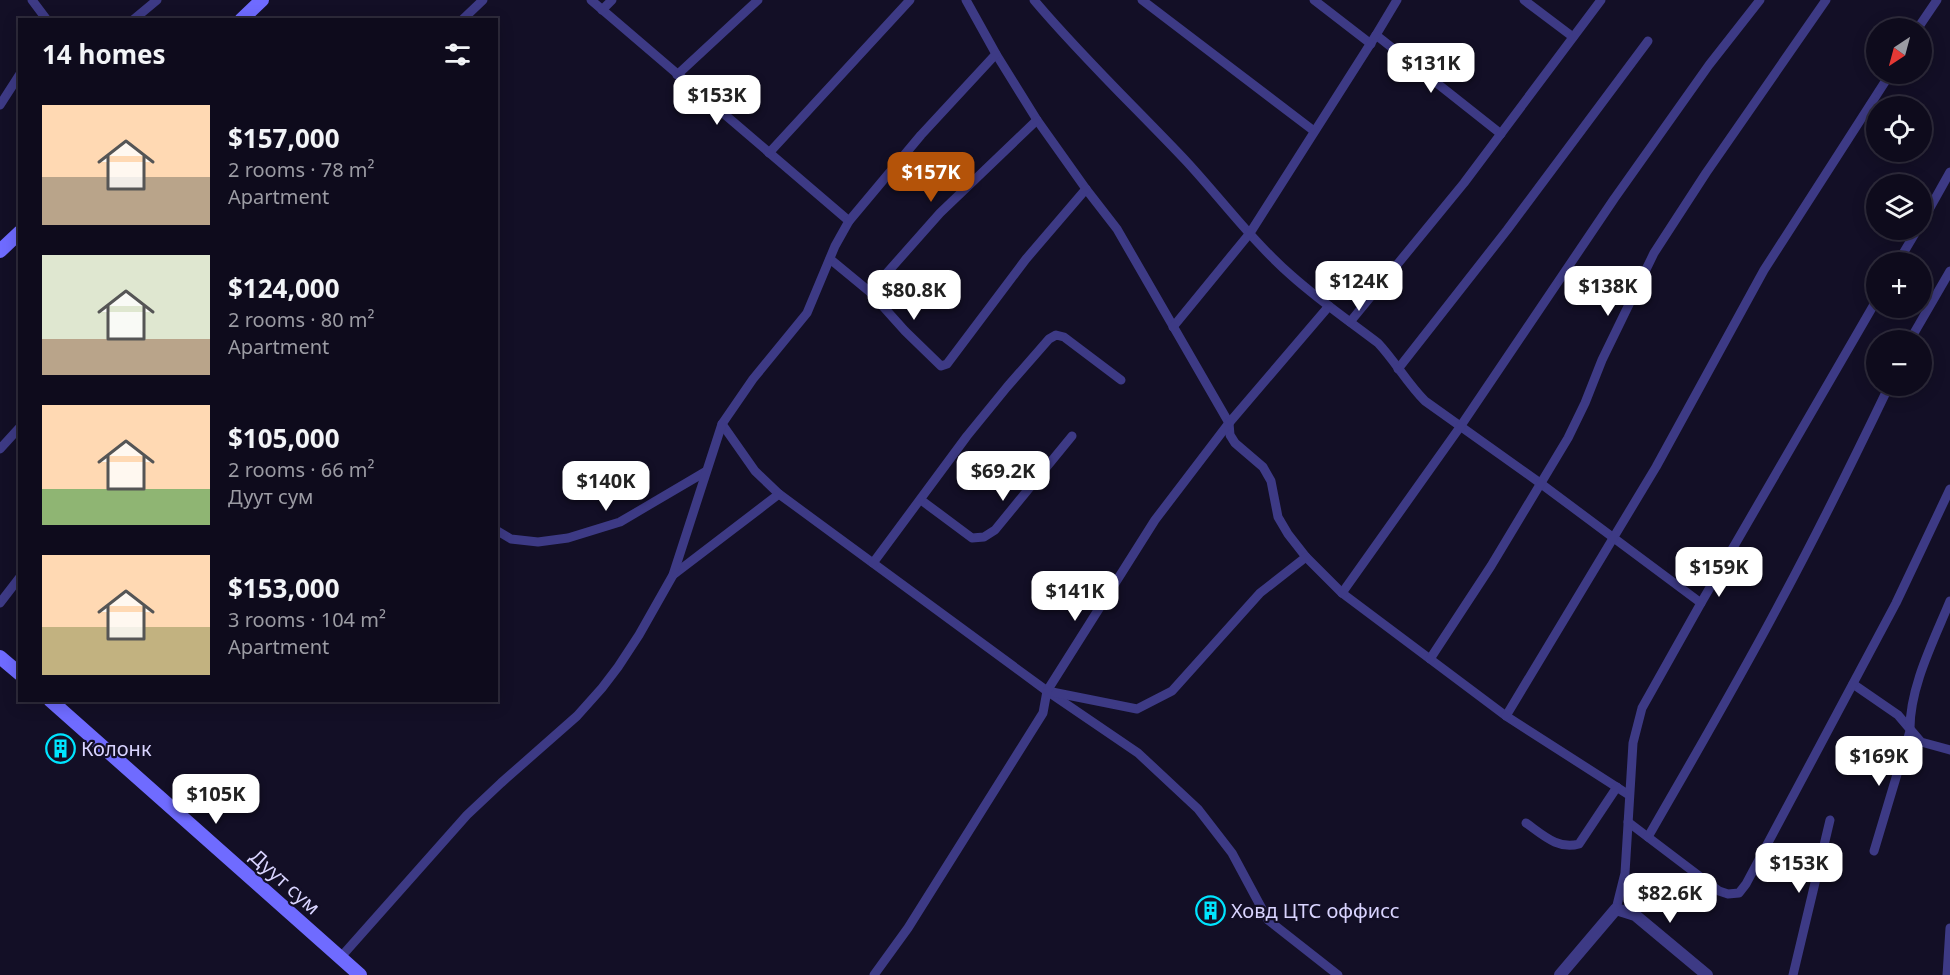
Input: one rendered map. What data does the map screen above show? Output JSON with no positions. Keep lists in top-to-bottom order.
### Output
{
  "streets": {
    "main road": ["Дуут сум"]
  },
  "places": {
    "building": ["Колонк", "Ховд ЦТС оффисс"]
  },
  "north": "bottom left",
  "page": {
    "map_buttons": ["+", "−"],
    "heading": "14 homes",
    "price": [
      "$131K",
      "$153K",
      "$157K",
      "$124K",
      "$138K",
      "$80.8K",
      "$69.2K",
      "$140K",
      "$159K",
      "$141K",
      "$169K",
      "$105K",
      "$153K",
      "$82.6K"
    ],
    "list": [
      {
        "name": "$157,000",
        "note": "2 rooms · 78 m² · Apartment"
      },
      {
        "name": "$124,000",
        "note": "2 rooms · 80 m² · Apartment"
      },
      {
        "name": "$105,000",
        "note": "2 rooms · 66 m² · Дуут сум"
      },
      {
        "name": "$153,000",
        "note": "3 rooms · 104 m² · Apartment"
      }
    ]
  }
}
